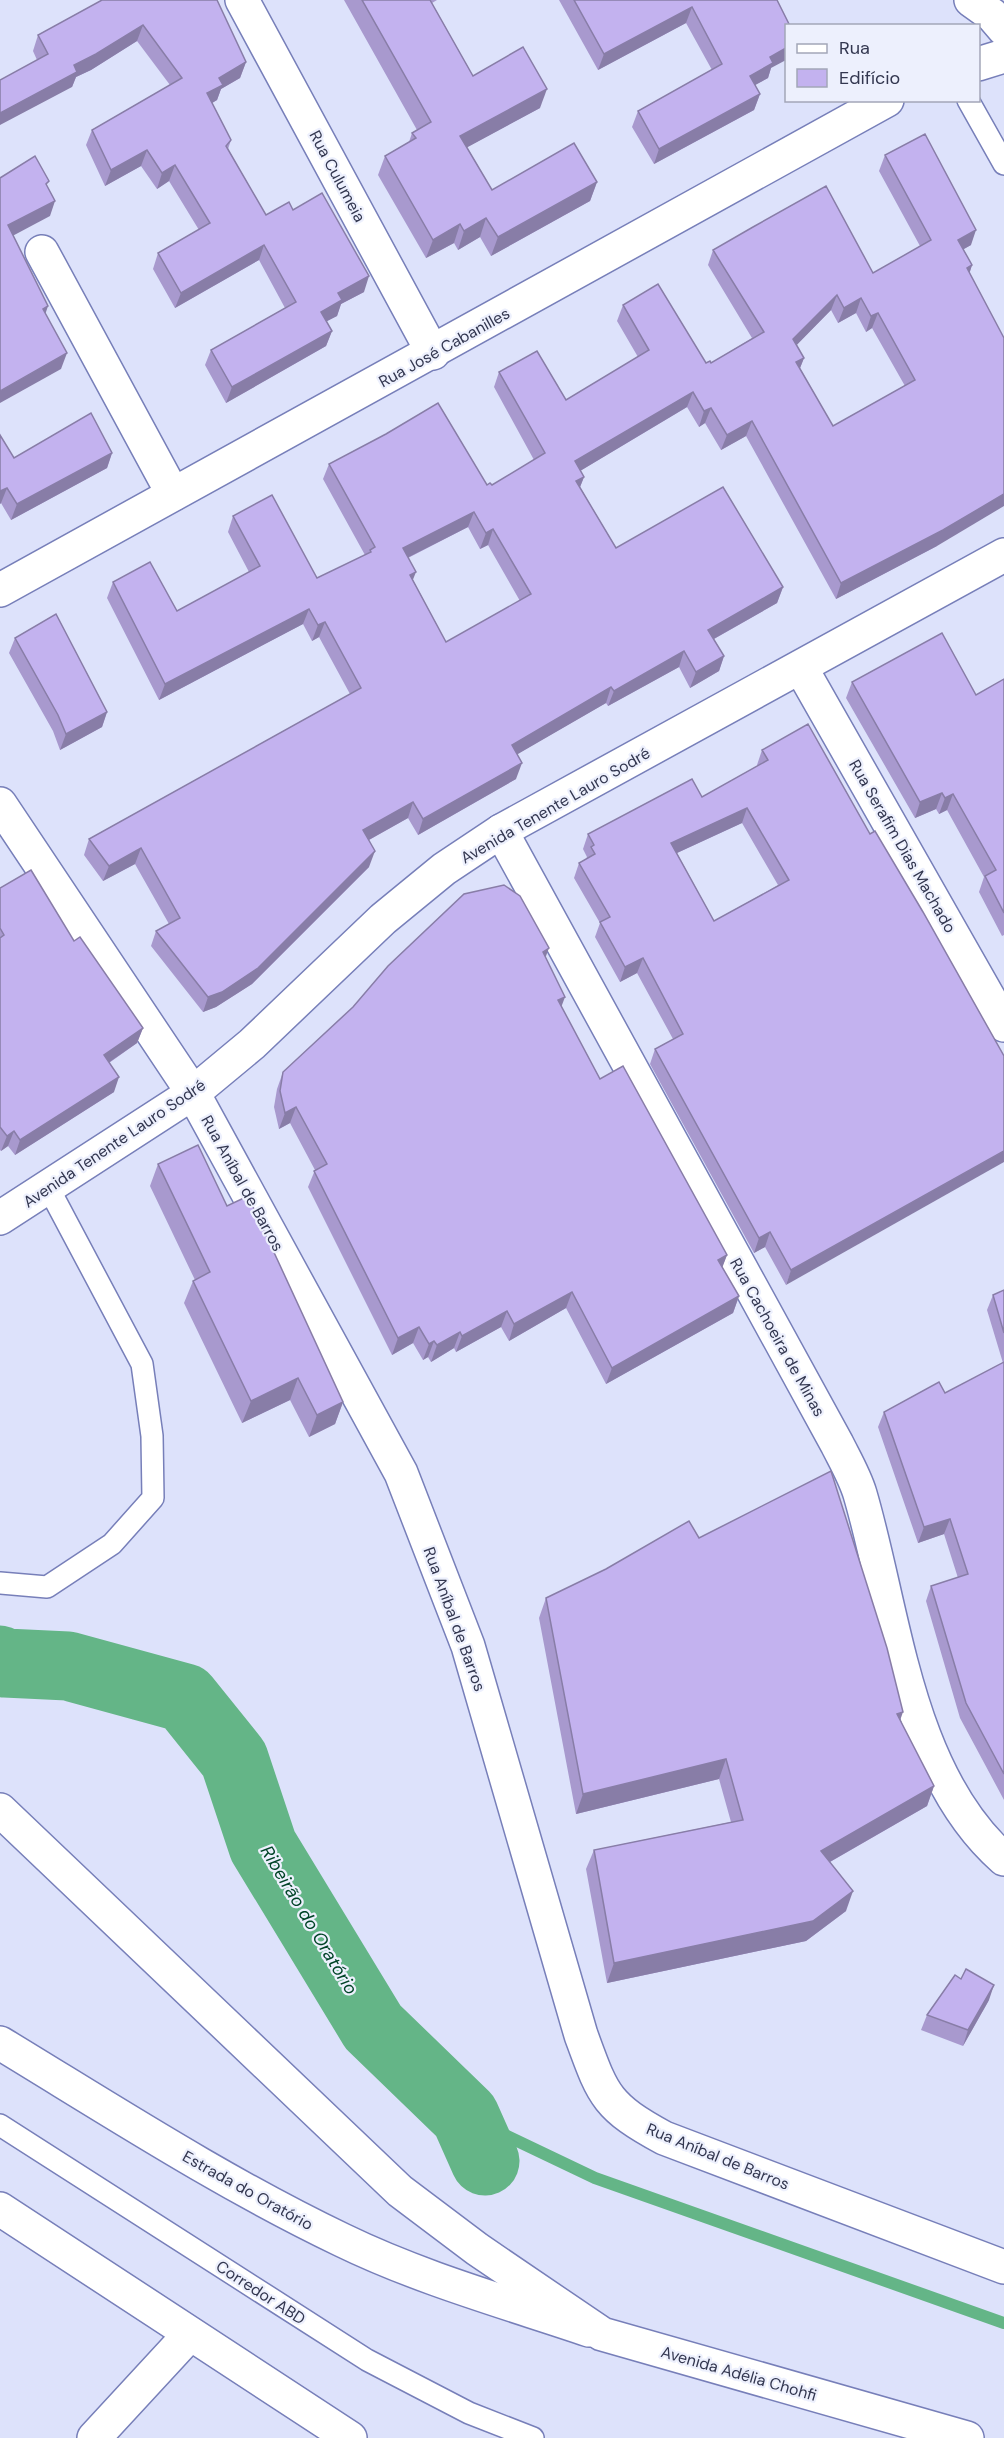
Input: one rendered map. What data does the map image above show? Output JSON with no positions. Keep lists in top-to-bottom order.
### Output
{
  "streets": {
    "main road": [
      "Rua Culumeia",
      "Rua José Cabanilles",
      "Avenida Tenente Lauro Sodré",
      "Rua Serafim Dias Machado",
      "Rua Aníbal de Barros",
      "Rua Cachoeira de Minas",
      "Estrada do Oratório",
      "Avenida Adélia Chohfi"
    ],
    "lane": ["Corredor ABD"]
  },
  "crossings": [
    ["Rua Culumeia", "Rua José Cabanilles"],
    ["Avenida Tenente Lauro Sodré", "Rua Serafim Dias Machado"],
    ["Avenida Tenente Lauro Sodré", "Rua Aníbal de Barros"],
    ["Avenida Tenente Lauro Sodré", "Rua Cachoeira de Minas"],
    ["Estrada do Oratório", "Avenida Adélia Chohfi"]
  ],
  "water": ["Ribeirão do Oratório"],
  "legend": ["Rua", "Edifício"]
}
